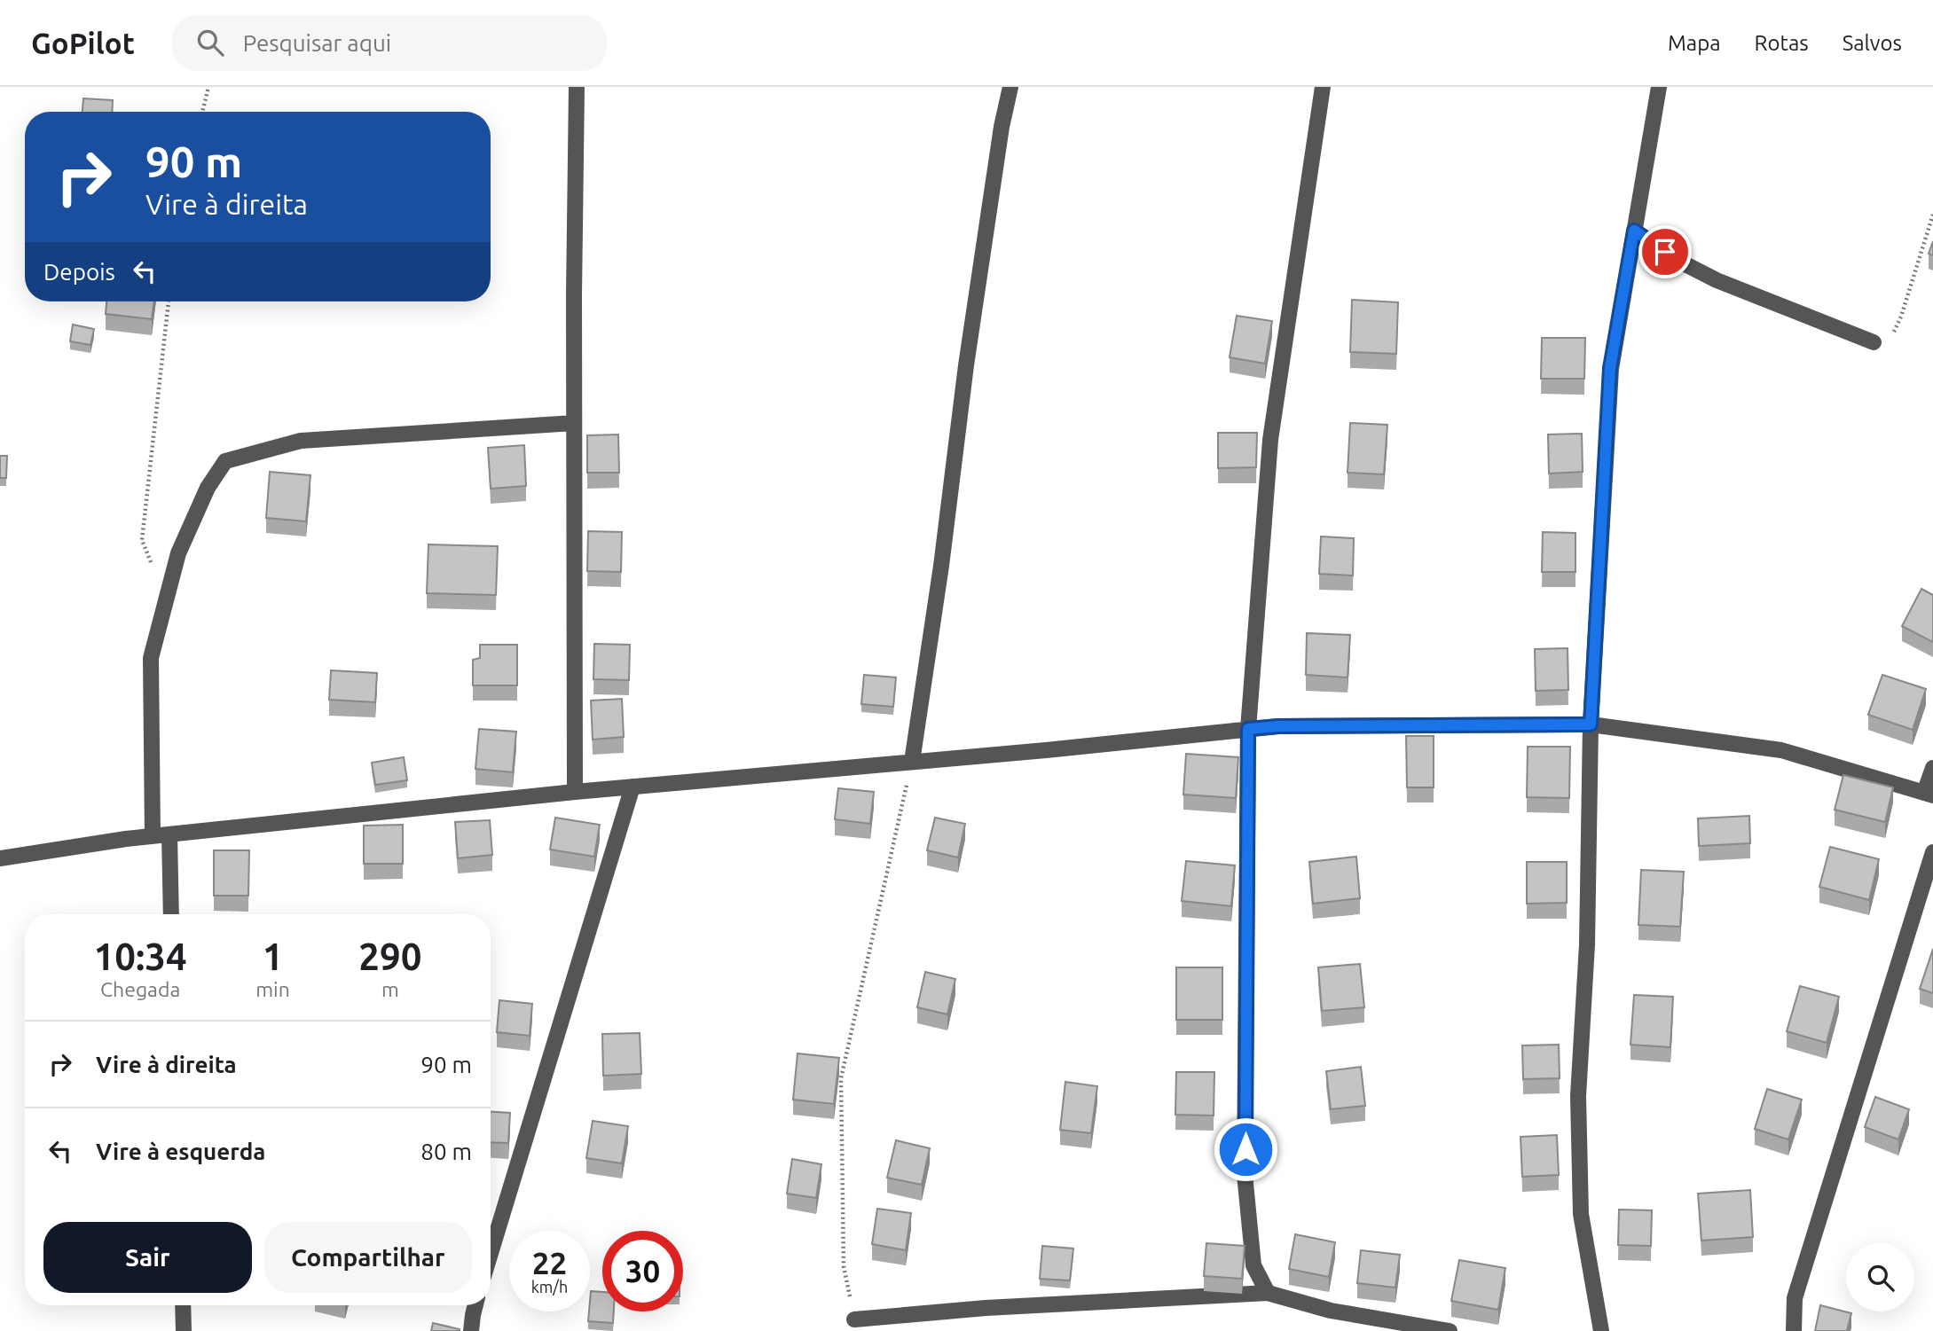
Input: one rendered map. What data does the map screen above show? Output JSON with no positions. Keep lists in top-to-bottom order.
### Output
{
  "page": {
    "header": "GoPilot",
    "search": "Pesquisar aqui",
    "nav": ["Mapa", "Rotas", "Salvos"],
    "turn": ["90 m", "Vire à direita"],
    "then": "Depois",
    "eta": [
      "10:34",
      "Chegada",
      "1",
      "min",
      "290",
      "m"
    ],
    "list": [
      {
        "name": "Vire à direita",
        "value": "90 m"
      },
      {
        "name": "Vire à esquerda",
        "value": "80 m"
      }
    ],
    "buttons": ["Sair", "Compartilhar"],
    "speed": "22 km/h",
    "limit": "30"
  }
}
